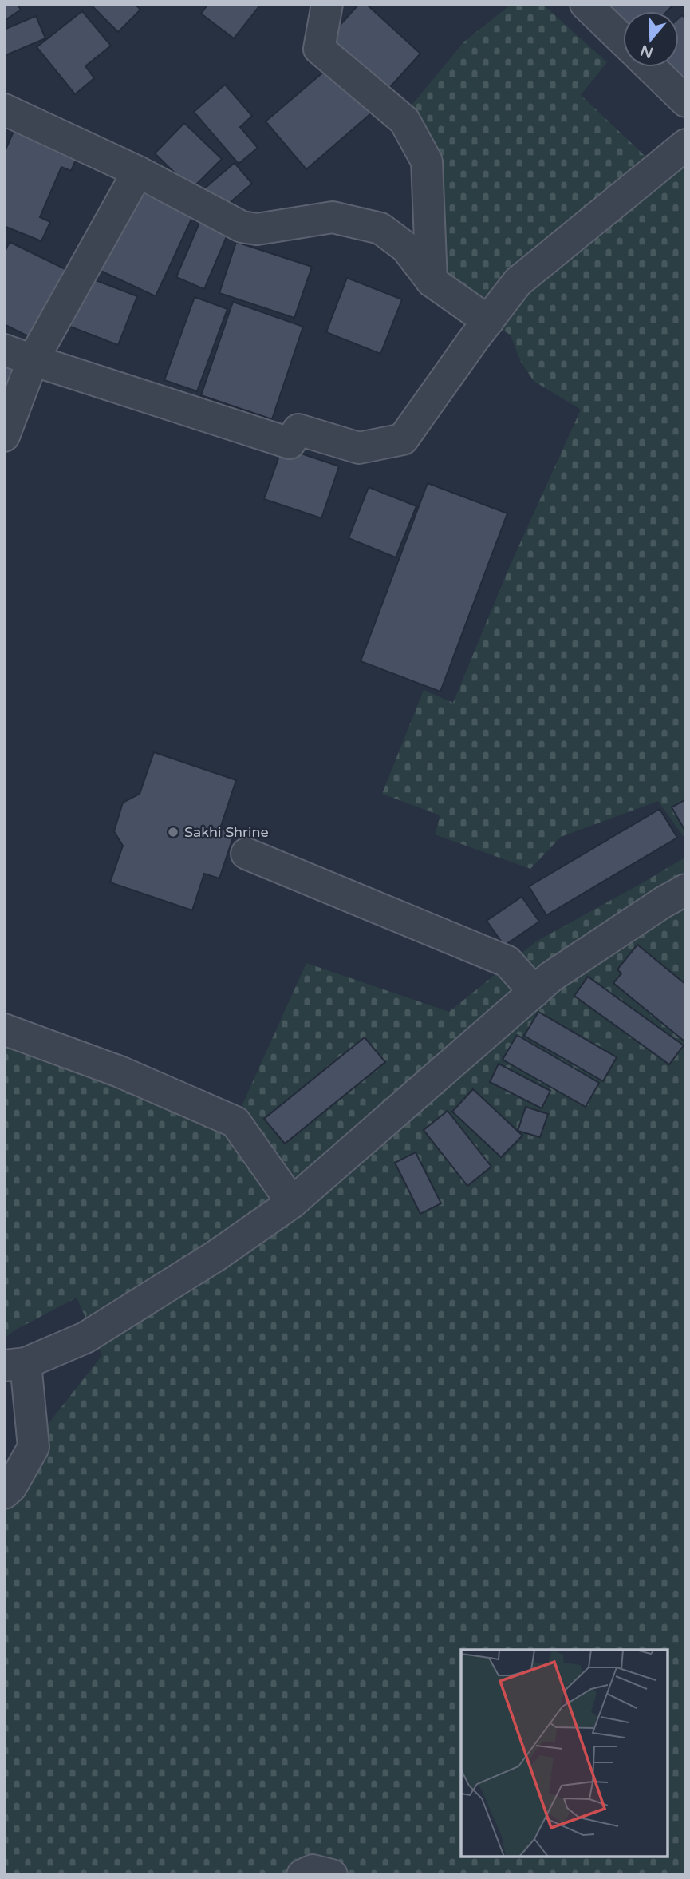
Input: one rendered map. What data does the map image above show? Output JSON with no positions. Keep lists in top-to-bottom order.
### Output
{
  "places": ["Sakhi Shrine"],
  "north": "bottom"
}
